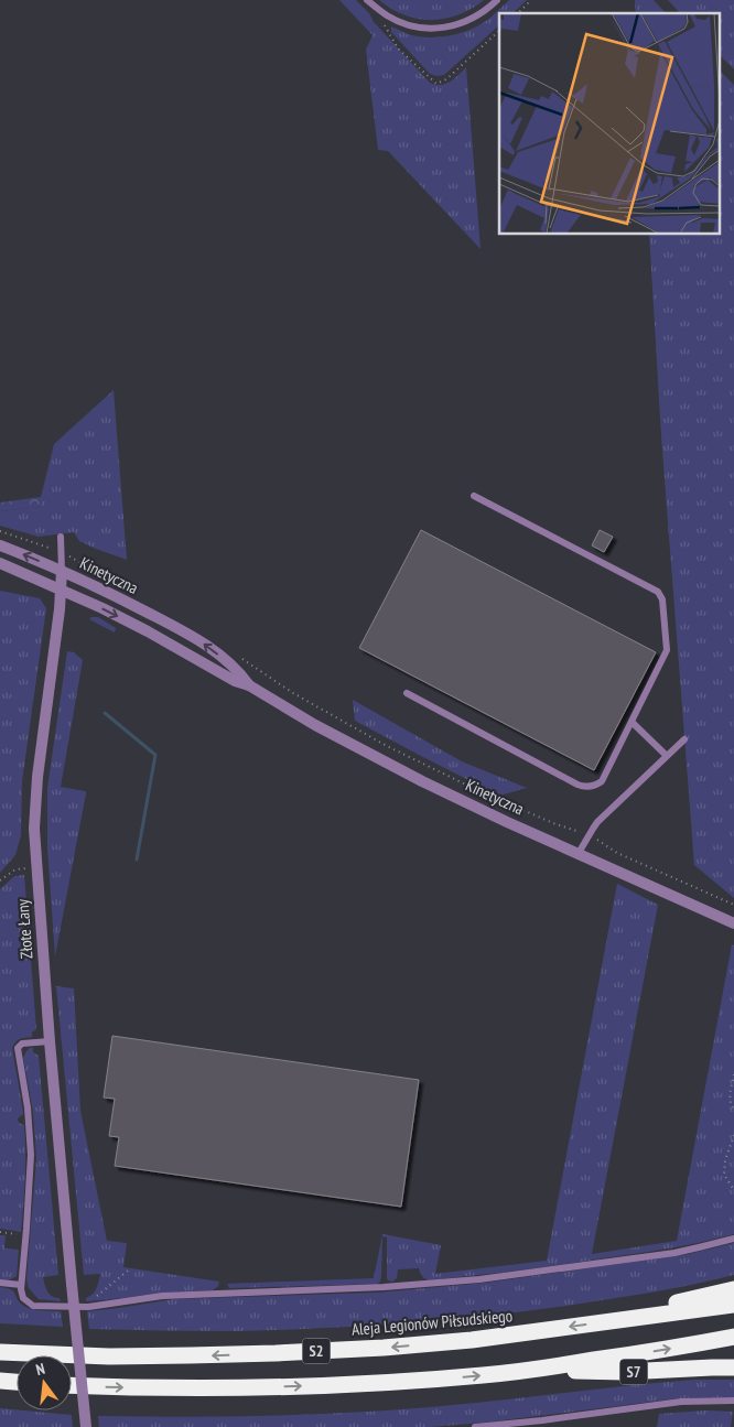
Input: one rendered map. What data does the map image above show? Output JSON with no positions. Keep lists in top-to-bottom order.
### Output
{
  "streets": {
    "highway": ["Aleja Legionów Piłsudskiego", "S2", "S7"],
    "street": ["Kinetyczna", "Złote Łany"]
  },
  "crossings": [
    ["Kinetyczna", "Złote Łany"],
    ["S2", "S7"]
  ],
  "north": "top"
}
